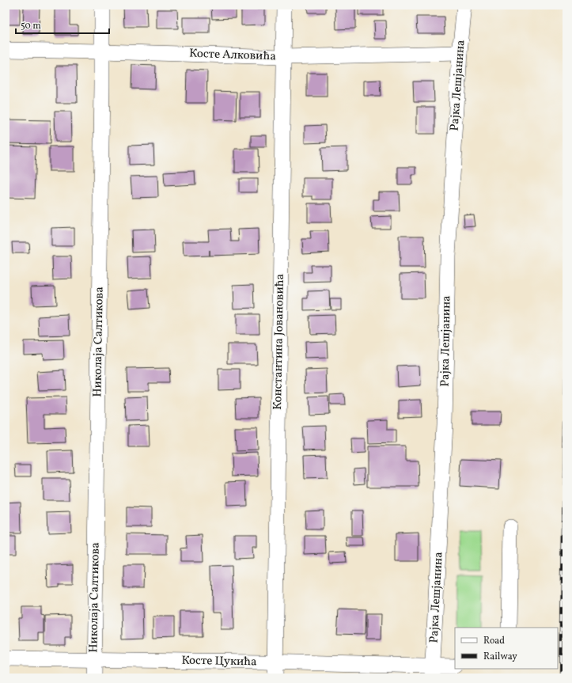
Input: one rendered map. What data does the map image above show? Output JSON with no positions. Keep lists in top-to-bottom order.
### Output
{
  "streets": {
    "street": [
      "Косте Алковића",
      "Рајка Лешјанина",
      "Николаја Салтикова",
      "Константина Јовановића",
      "Косте Цукића"
    ]
  },
  "crossings": [
    ["Косте Алковића", "Рајка Лешјанина"],
    ["Косте Алковића", "Николаја Салтикова"],
    ["Косте Алковића", "Константина Јовановића"],
    ["Рајка Лешјанина", "Косте Цукића"],
    ["Николаја Салтикова", "Косте Цукића"],
    ["Константина Јовановића", "Косте Цукића"]
  ],
  "legend": ["Road", "Railway"],
  "scale_bar": "50 m"
}
